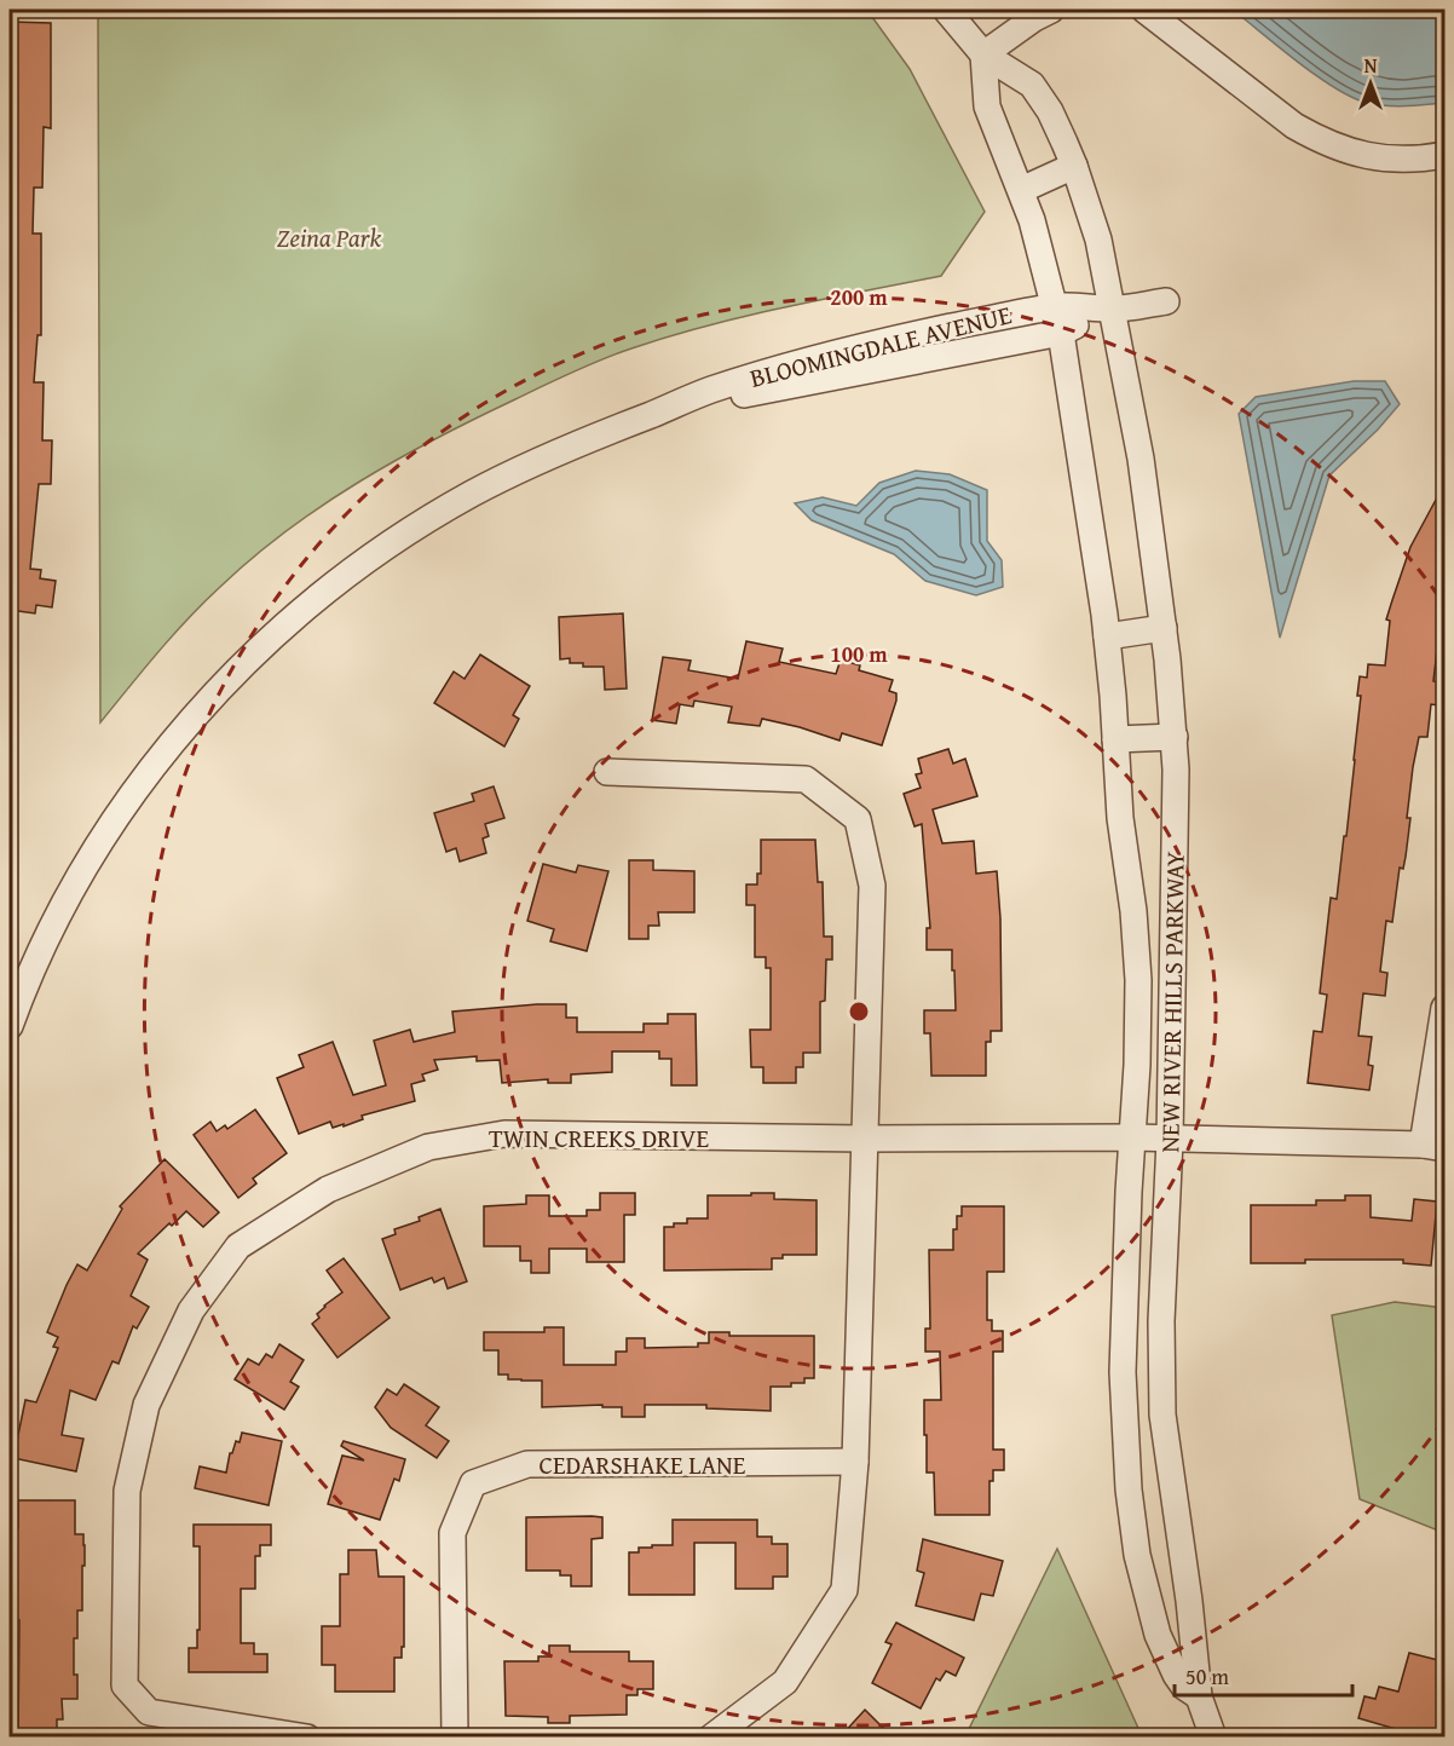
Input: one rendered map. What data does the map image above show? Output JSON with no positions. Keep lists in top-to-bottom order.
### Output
{
  "streets": {
    "street": [
      "BLOOMINGDALE AVENUE",
      "NEW RIVER HILLS PARKWAY",
      "TWIN CREEKS DRIVE",
      "CEDARSHAKE LANE"
    ]
  },
  "crossings": [
    ["BLOOMINGDALE AVENUE", "NEW RIVER HILLS PARKWAY"],
    ["NEW RIVER HILLS PARKWAY", "TWIN CREEKS DRIVE"]
  ],
  "parks": ["Zeina Park"],
  "scale_bar": "50 m",
  "north": "top",
  "rings": ["200 m", "100 m"]
}
